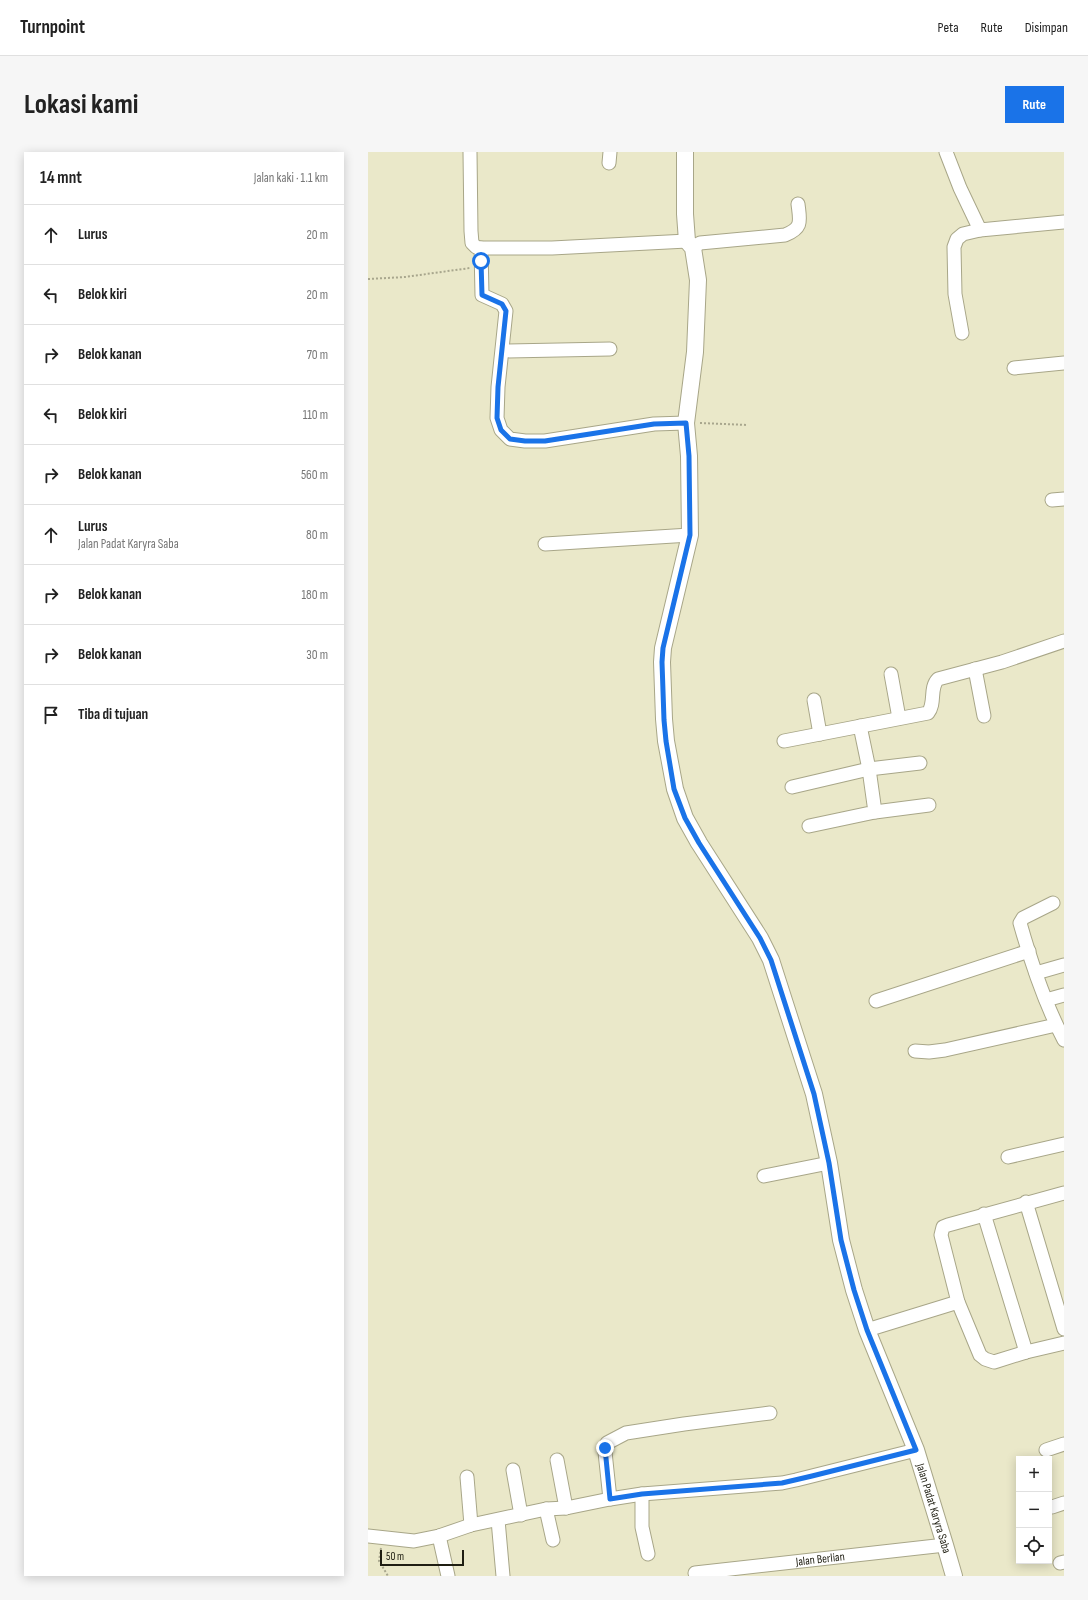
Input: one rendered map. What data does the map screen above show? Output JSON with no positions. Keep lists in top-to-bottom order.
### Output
{
  "streets": {
    "street": ["Jalan Padat Karyra Saba", "Jalan Berlian"]
  },
  "crossings": [
    ["Jalan Padat Karyra Saba", "Jalan Berlian"]
  ],
  "scale_bar": "50 m",
  "page": {
    "header": "Turnpoint",
    "nav": ["Peta", "Rute", "Disimpan"],
    "buttons": "Rute",
    "title": "Lokasi kami",
    "heading": ["14 mnt", "Jalan kaki · 1.1 km"],
    "list": [
      ["Lurus", "20 m"],
      ["Belok kiri", "20 m"],
      ["Belok kanan", "70 m"],
      ["Belok kiri", "110 m"],
      ["Belok kanan", "560 m"],
      ["Lurus", "Jalan Padat Karyra Saba", "80 m"],
      ["Belok kanan", "180 m"],
      ["Belok kanan", "30 m"],
      "Tiba di tujuan"
    ],
    "map_buttons": ["+", "−"],
    "scale": "50 m"
  }
}
